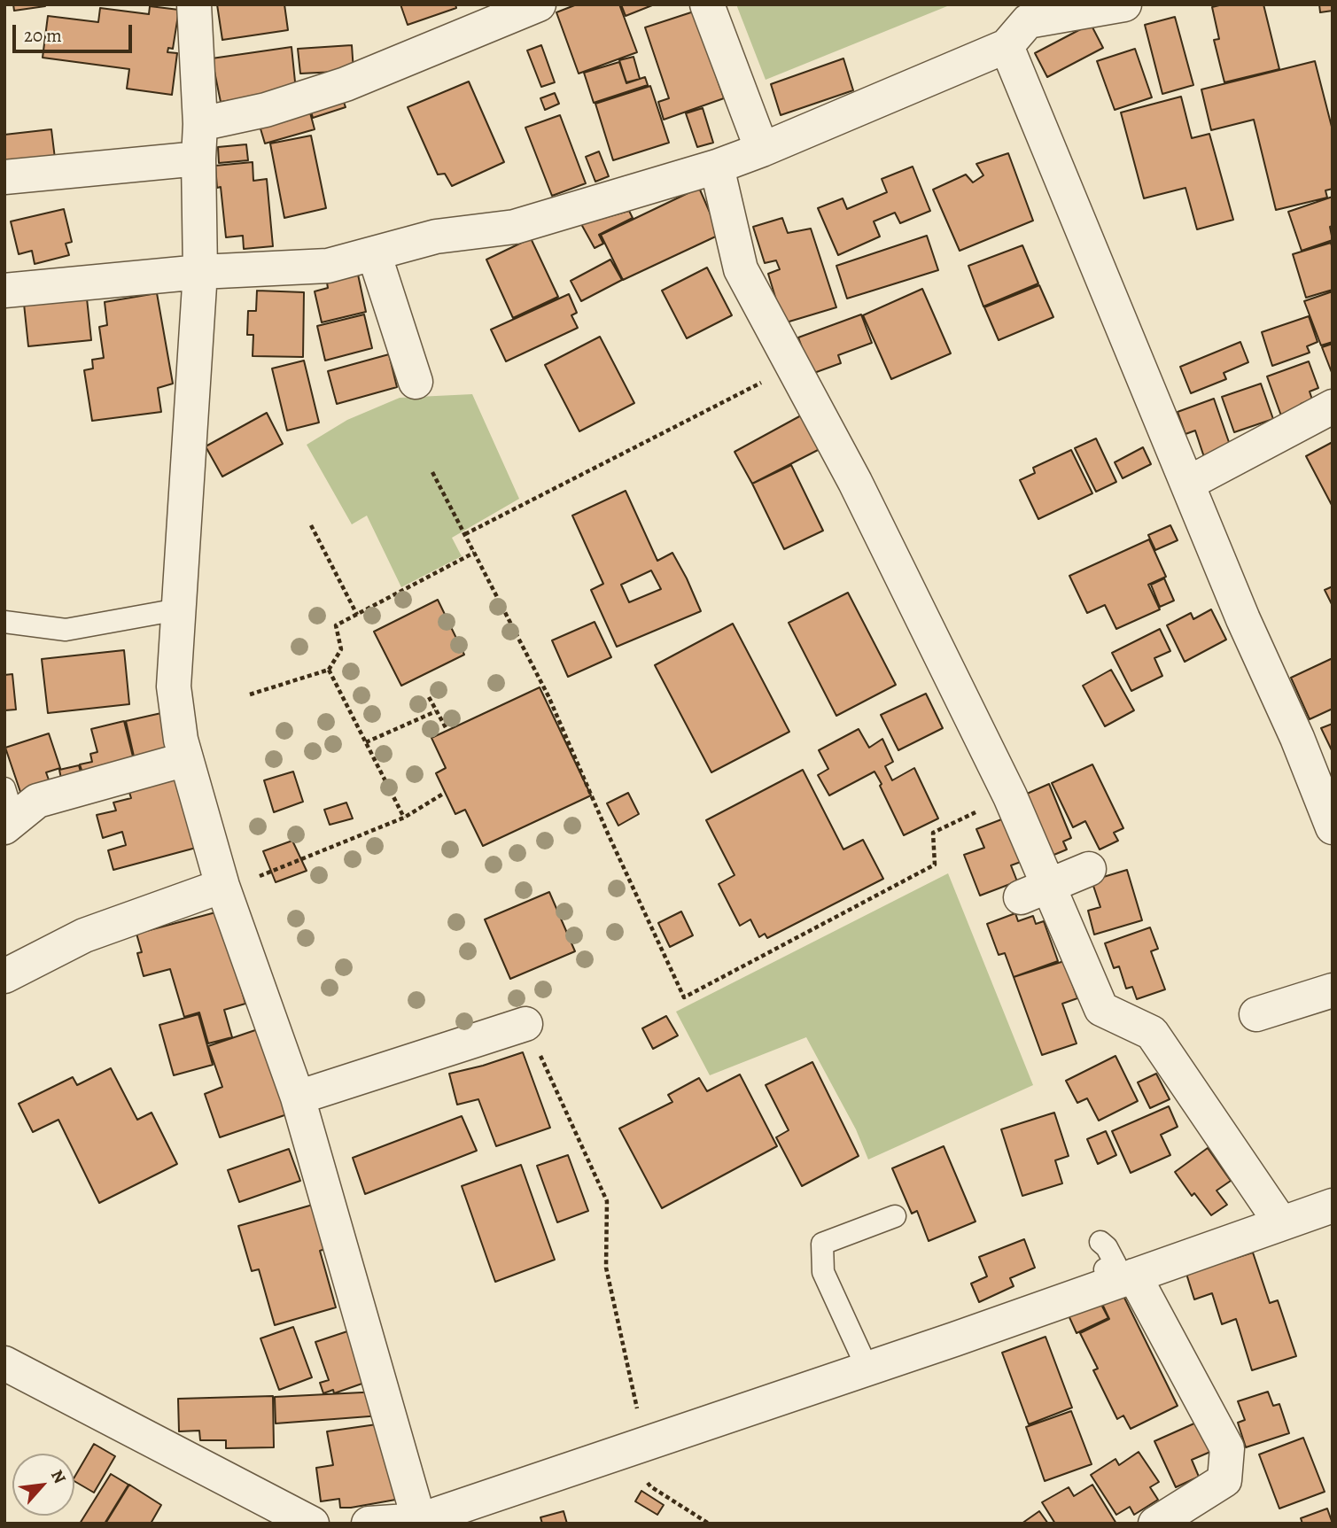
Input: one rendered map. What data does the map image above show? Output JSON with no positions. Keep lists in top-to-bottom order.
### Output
{
  "scale_bar": "20 m",
  "north": "top right"
}
